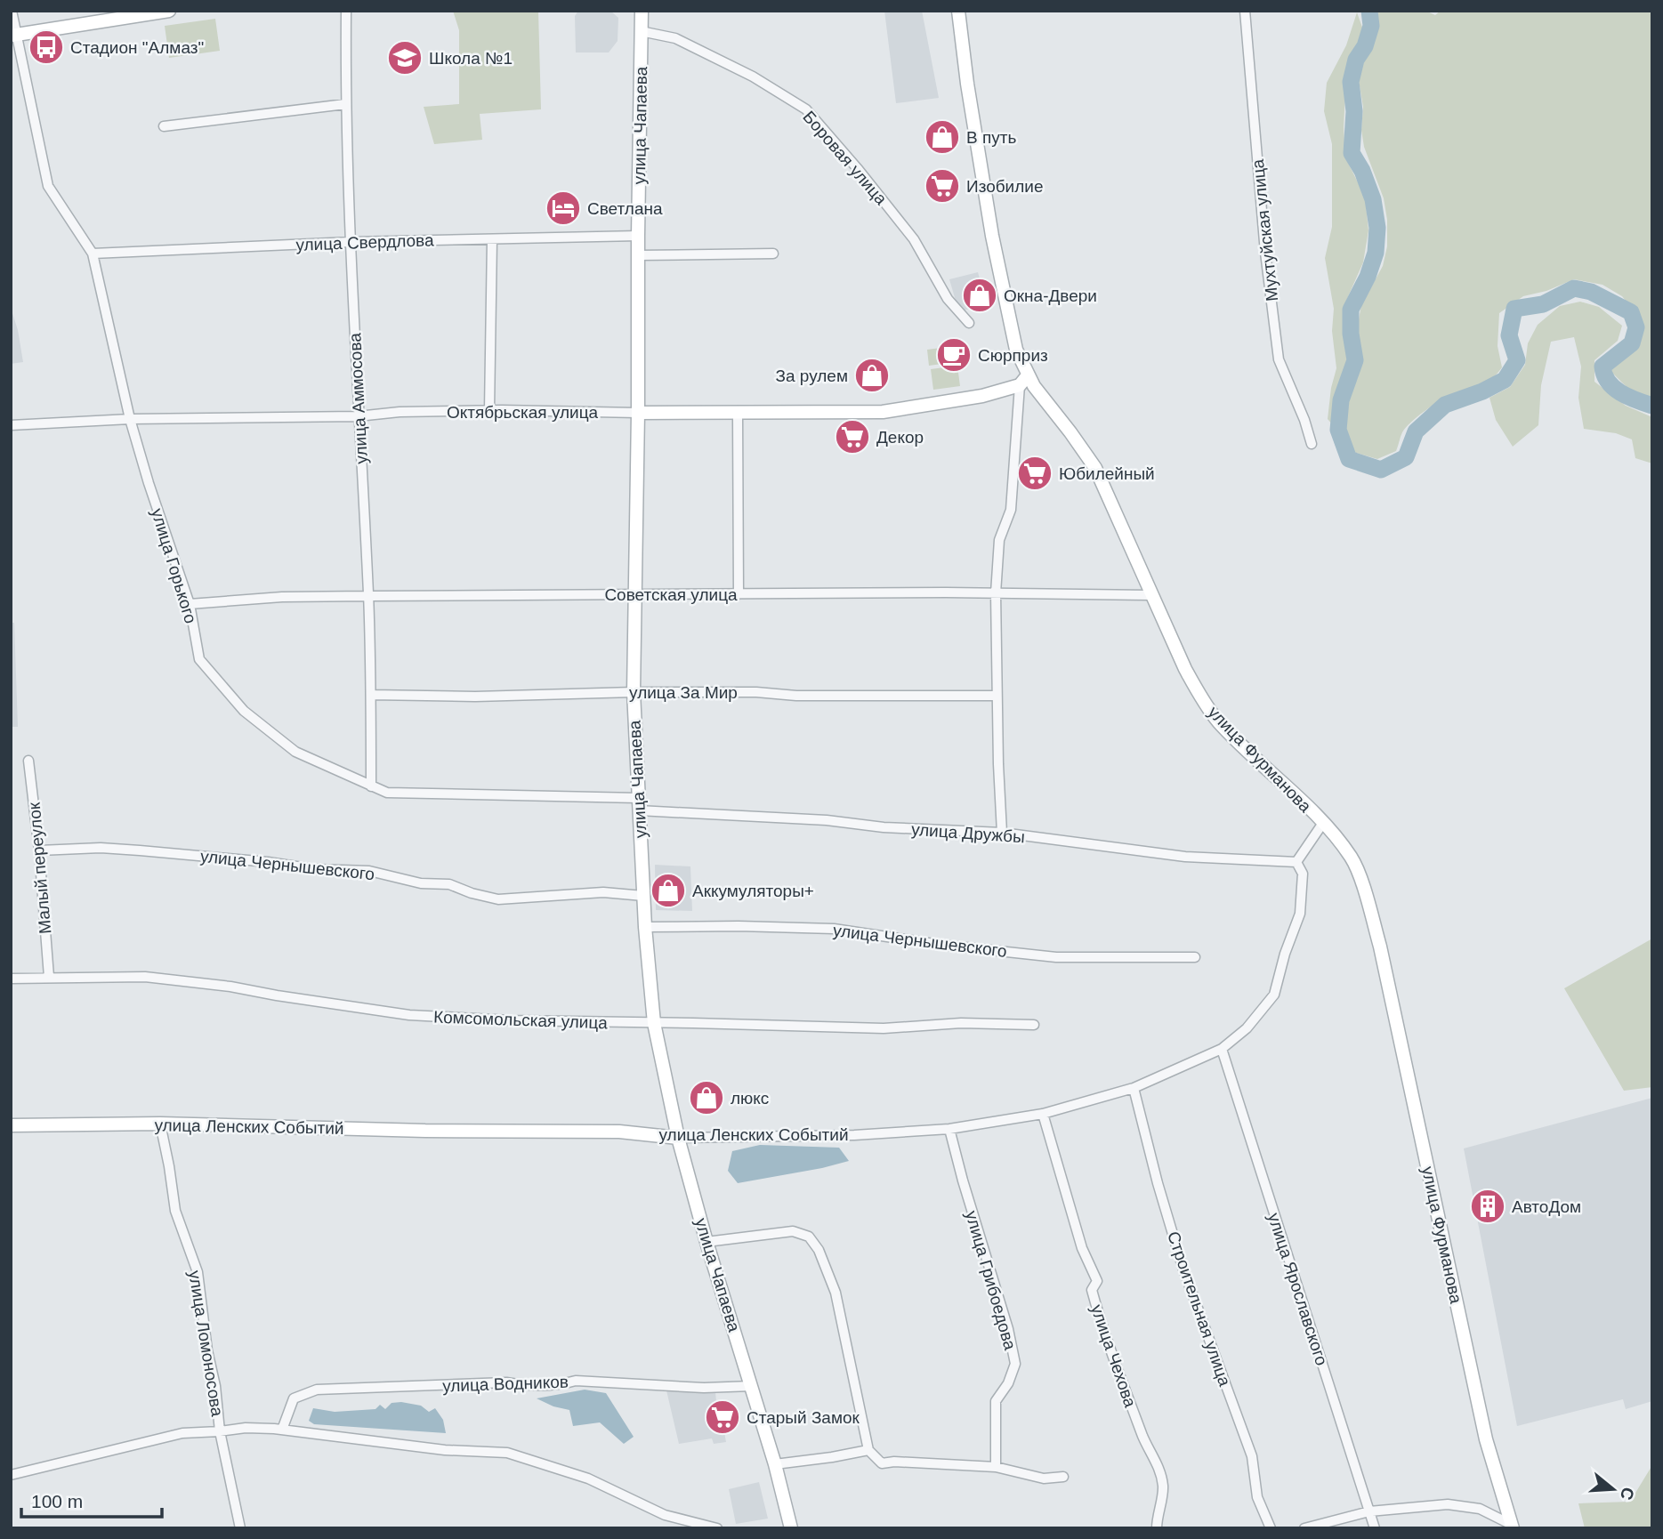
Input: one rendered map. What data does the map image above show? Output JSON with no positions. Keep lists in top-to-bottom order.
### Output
{
  "streets": {
    "main road": [
      "улица Чапаева",
      "Октябрьская улица",
      "улица Фурманова",
      "улица Ленских Событий"
    ],
    "street": [
      "Боровая улица",
      "Мухтуйская улица",
      "улица Свердлова",
      "улица Аммосова",
      "улица Горького",
      "Советская улица",
      "улица За Мир",
      "улица Дружбы",
      "улица Чернышевского",
      "Малый переулок",
      "Комсомольская улица",
      "улица Грибоедова",
      "улица Ярославского",
      "Строительная улица",
      "улица Ломоносова",
      "улица Чехова",
      "улица Водников"
    ]
  },
  "crossings": [
    ["улица Чапаева", "Боровая улица"],
    ["улица Чапаева", "улица Свердлова"],
    ["улица Чапаева", "Октябрьская улица"],
    ["улица Чапаева", "улица Горького"],
    ["улица Чапаева", "Советская улица"],
    ["улица Чапаева", "улица За Мир"],
    ["улица Чапаева", "улица Дружбы"],
    ["улица Чапаева", "улица Чернышевского"],
    ["улица Чапаева", "Комсомольская улица"],
    ["улица Чапаева", "улица Ленских Событий"],
    ["улица Чапаева", "улица Водников"],
    ["улица Свердлова", "улица Аммосова"],
    ["улица Свердлова", "улица Горького"],
    ["улица Аммосова", "Октябрьская улица"],
    ["улица Аммосова", "улица Горького"],
    ["улица Аммосова", "Советская улица"],
    ["улица Аммосова", "улица За Мир"],
    ["Октябрьская улица", "улица Горького"],
    ["Октябрьская улица", "улица Фурманова"],
    ["улица Горького", "Советская улица"],
    ["улица Горького", "улица Дружбы"],
    ["Советская улица", "улица Фурманова"],
    ["улица Дружбы", "улица Ленских Событий"],
    ["улица Чернышевского", "Малый переулок"],
    ["Малый переулок", "Комсомольская улица"],
    ["улица Ленских Событий", "улица Грибоедова"],
    ["улица Ленских Событий", "улица Ярославского"],
    ["улица Ленских Событий", "Строительная улица"],
    ["улица Ленских Событий", "улица Ломоносова"],
    ["улица Ленских Событий", "улица Чехова"]
  ],
  "places": {
    "bus stop": ["Стадион \"Алмаз\""],
    "school or university": ["Школа №1"],
    "shop": [
      "В путь",
      "Окна-Двери",
      "За рулем",
      "Аккумуляторы+",
      "люкс"
    ],
    "supermarket": [
      "Изобилие",
      "Декор",
      "Юбилейный",
      "Старый Замок"
    ],
    "hotel": ["Светлана"],
    "cafe": ["Сюрприз"],
    "building": ["АвтоДом"]
  },
  "scale_bar": "100 m",
  "north": "right"
}
